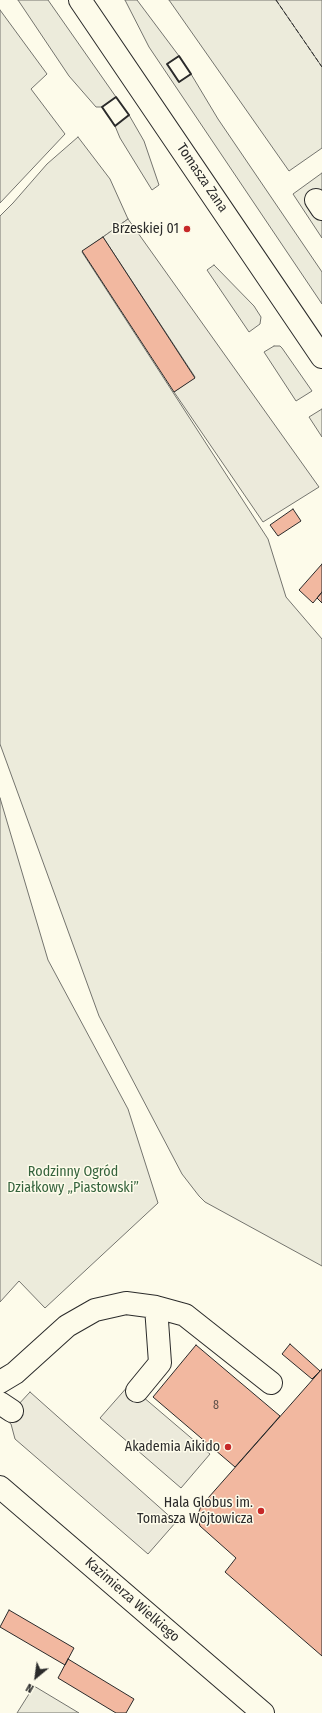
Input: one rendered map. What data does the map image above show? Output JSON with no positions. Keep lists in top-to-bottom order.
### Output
{
  "streets": {
    "street": ["Tomasza Zana", "Kazimierza Wielkiego"]
  },
  "parks": ["Rodzinny Ogród Działkowy „Piastowski”"],
  "places": ["Brzeskiej 01", "Akademia Aikido", "Hala Globus im. Tomasza Wójtowicza"],
  "house_numbers": ["8"],
  "north": "bottom left"
}
